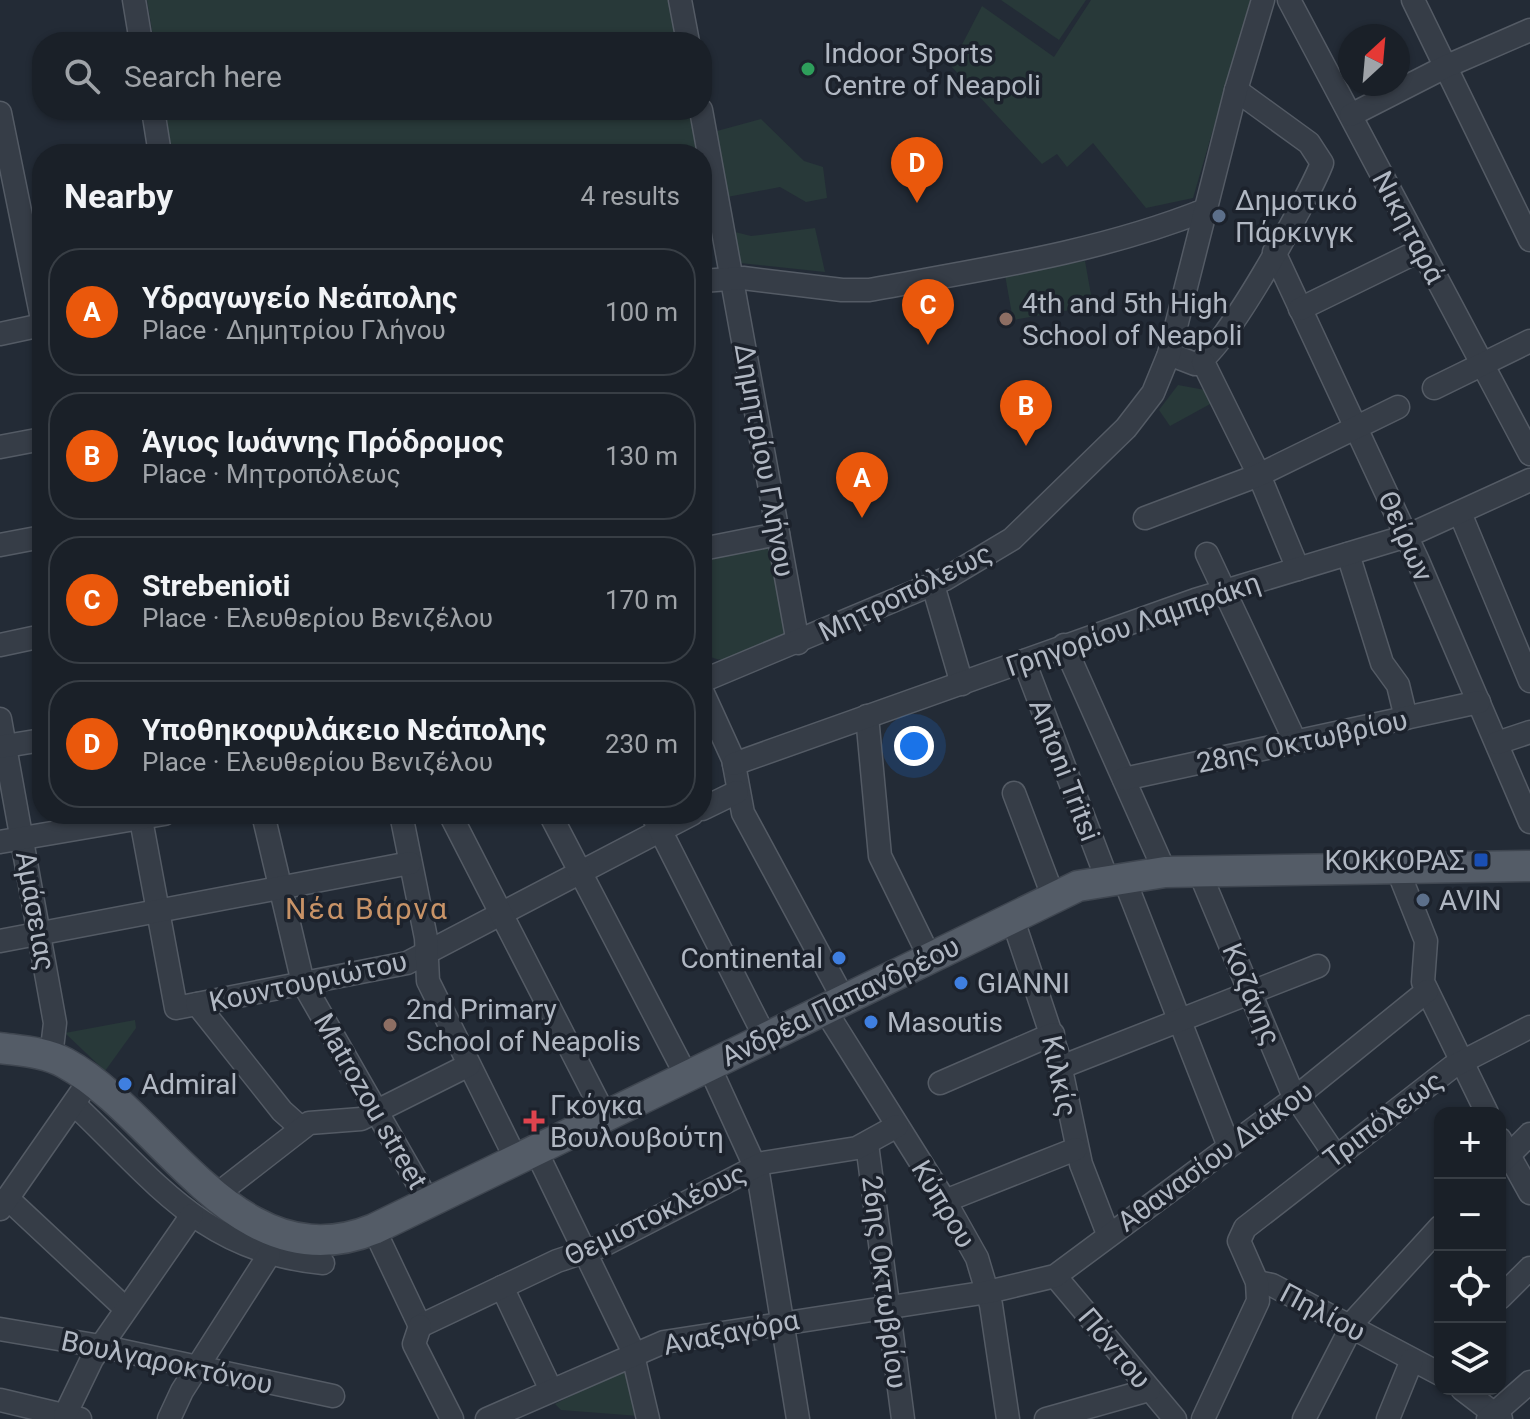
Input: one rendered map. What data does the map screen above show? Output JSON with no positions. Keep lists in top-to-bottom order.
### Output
{
  "streets": {
    "main road": ["Ανδρέα Παπανδρέου"],
    "street": [
      "Νικηταρά",
      "Δημητρίου Γλήνου",
      "Θείρων",
      "Μητροπόλεως",
      "Γρηγορίου Λαμπράκη",
      "28ης Οκτωβρίου",
      "Antoni Tritsi",
      "Αμάσειας",
      "Κουντουριώτου",
      "Κοζάνης",
      "Κιλκίς",
      "Matrozou street",
      "Τριπόλεως",
      "Αθανασίου Διάκου",
      "Κύπρου",
      "Θεμιστοκλέους",
      "26ης Οκτωβρίου",
      "Πηλίου",
      "Αναξαγόρα",
      "Πόντου",
      "Βουλγαροκτόνου"
    ]
  },
  "crossings": [
    ["Δημητρίου Γλήνου", "Μητροπόλεως"],
    ["Θείρων", "Γρηγορίου Λαμπράκη"],
    ["Θείρων", "28ης Οκτωβρίου"],
    ["Γρηγορίου Λαμπράκη", "Antoni Tritsi"],
    ["Γρηγορίου Λαμπράκη", "Κύπρου"],
    ["Antoni Tritsi", "Ανδρέα Παπανδρέου"],
    ["Antoni Tritsi", "Αθανασίου Διάκου"],
    ["Αμάσειας", "Ανδρέα Παπανδρέου"],
    ["Κουντουριώτου", "Matrozou street"],
    ["Κοζάνης", "Ανδρέα Παπανδρέου"],
    ["Κοζάνης", "Τριπόλεως"],
    ["Κοζάνης", "Αθανασίου Διάκου"],
    ["Ανδρέα Παπανδρέου", "Κιλκίς"],
    ["Ανδρέα Παπανδρέου", "Matrozou street"],
    ["Ανδρέα Παπανδρέου", "Κύπρου"],
    ["Κιλκίς", "Αθανασίου Διάκου"],
    ["Τριπόλεως", "Πηλίου"],
    ["Αθανασίου Διάκου", "Κύπρου"],
    ["Αθανασίου Διάκου", "Αναξαγόρα"],
    ["Αθανασίου Διάκου", "Πόντου"],
    ["Κύπρου", "Θεμιστοκλέους"],
    ["Κύπρου", "Αναξαγόρα"],
    ["Θεμιστοκλέους", "26ης Οκτωβρίου"],
    ["26ης Οκτωβρίου", "Αναξαγόρα"]
  ],
  "districts": ["Νέα Βάρνα"],
  "places": {
    "other": [
      "Indoor Sports Centre of Neapoli",
      "Δημοτικό Πάρκινγκ",
      "4th and 5th High School of Neapoli",
      "AVIN",
      "Continental",
      "GIANNI",
      "Masoutis",
      "2nd Primary School of Neapolis",
      "Admiral"
    ],
    "transit": ["ΚΟΚΚΟΡΑΣ"],
    "health": ["Γκόγκα Βουλουβούτη"]
  },
  "north": "top right",
  "page": {
    "search": "Search here",
    "pins": [
      "D",
      "C",
      "B",
      "A"
    ],
    "heading": ["Nearby", "4 results"],
    "list": [
      {
        "mark": "A",
        "name": "Υδραγωγείο Νεάπολης",
        "note": "Place · Δημητρίου Γλήνου",
        "value": "100 m"
      },
      {
        "mark": "B",
        "name": "Άγιος Ιωάννης Πρόδρομος",
        "note": "Place · Μητροπόλεως",
        "value": "130 m"
      },
      {
        "mark": "C",
        "name": "Strebenioti",
        "note": "Place · Ελευθερίου Βενιζέλου",
        "value": "170 m"
      },
      {
        "mark": "D",
        "name": "Υποθηκοφυλάκειο Νεάπολης",
        "note": "Place · Ελευθερίου Βενιζέλου",
        "value": "230 m"
      }
    ],
    "map_buttons": ["+", "−"]
  }
}
